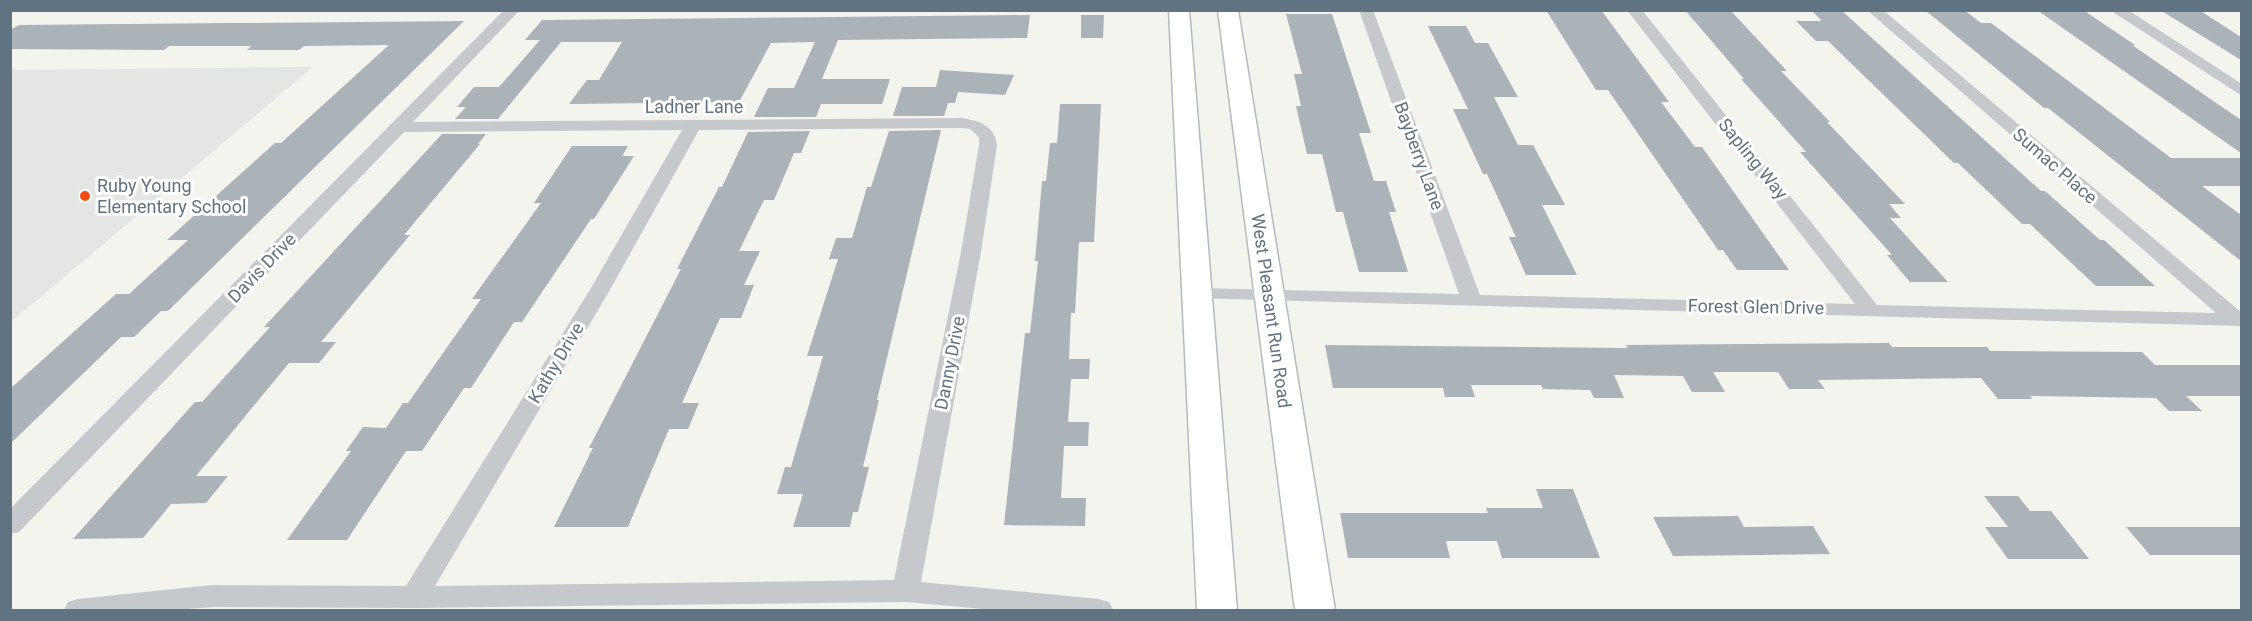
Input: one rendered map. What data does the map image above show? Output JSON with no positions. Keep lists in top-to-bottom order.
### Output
{
  "streets": {
    "main road": ["West Pleasant Run Road"],
    "street": [
      "Ladner Lane",
      "Bayberry Lane",
      "Sapling Way",
      "Sumac Place",
      "Davis Drive",
      "Forest Glen Drive",
      "Kathy Drive",
      "Danny Drive"
    ]
  },
  "crossings": [
    ["Ladner Lane", "Davis Drive"],
    ["Ladner Lane", "Kathy Drive"],
    ["Ladner Lane", "Danny Drive"],
    ["Bayberry Lane", "Forest Glen Drive"],
    ["Sapling Way", "Forest Glen Drive"],
    ["Sumac Place", "Forest Glen Drive"],
    ["Forest Glen Drive", "West Pleasant Run Road"]
  ],
  "places": ["Ruby Young Elementary School"]
}
